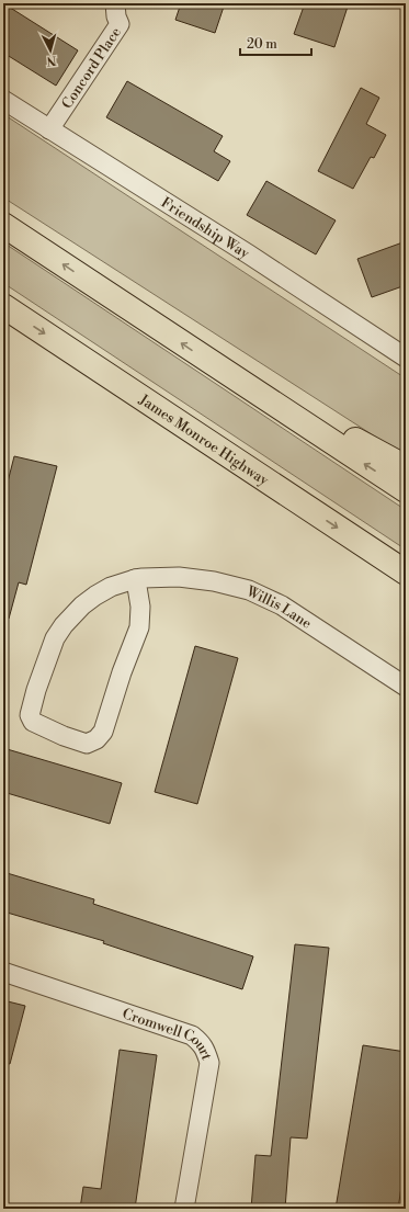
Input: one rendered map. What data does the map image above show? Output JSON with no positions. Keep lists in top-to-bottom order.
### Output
{
  "streets": {
    "highway": ["James Monroe Highway"],
    "street": [
      "Concord Place",
      "Friendship Way",
      "Willis Lane",
      "Cromwell Court"
    ]
  },
  "crossings": [
    ["Concord Place", "Friendship Way"]
  ],
  "scale_bar": "20 m",
  "north": "bottom"
}
